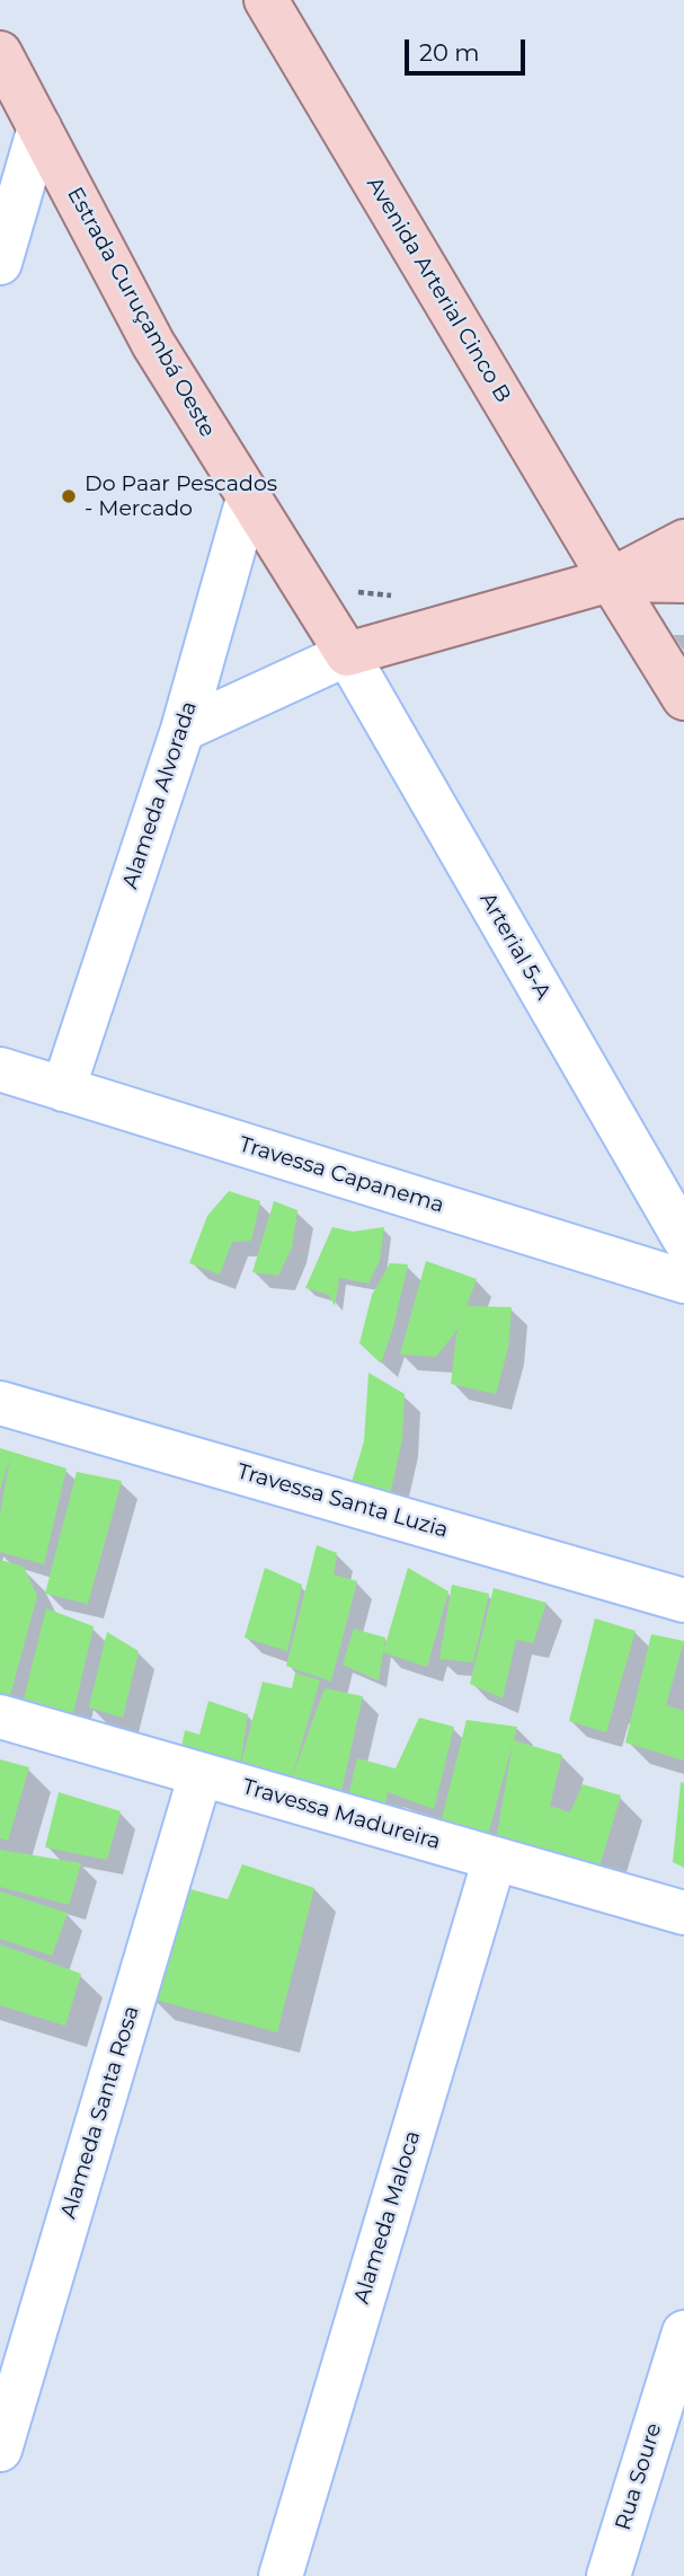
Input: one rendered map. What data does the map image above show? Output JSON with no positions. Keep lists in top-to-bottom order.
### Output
{
  "streets": {
    "main road": ["Avenida Arterial Cinco B", "Estrada Curuçambá Oeste"],
    "street": [
      "Alameda Alvorada",
      "Arterial 5-A",
      "Travessa Capanema",
      "Travessa Santa Luzia",
      "Travessa Madureira",
      "Alameda Santa Rosa",
      "Alameda Maloca",
      "Rua Soure"
    ]
  },
  "crossings": [
    ["Estrada Curuçambá Oeste", "Alameda Alvorada"],
    ["Estrada Curuçambá Oeste", "Arterial 5-A"],
    ["Alameda Alvorada", "Travessa Capanema"],
    ["Travessa Madureira", "Alameda Santa Rosa"],
    ["Travessa Madureira", "Alameda Maloca"]
  ],
  "places": ["Do Paar Pescados - Mercado"],
  "scale_bar": "20 m"
}
